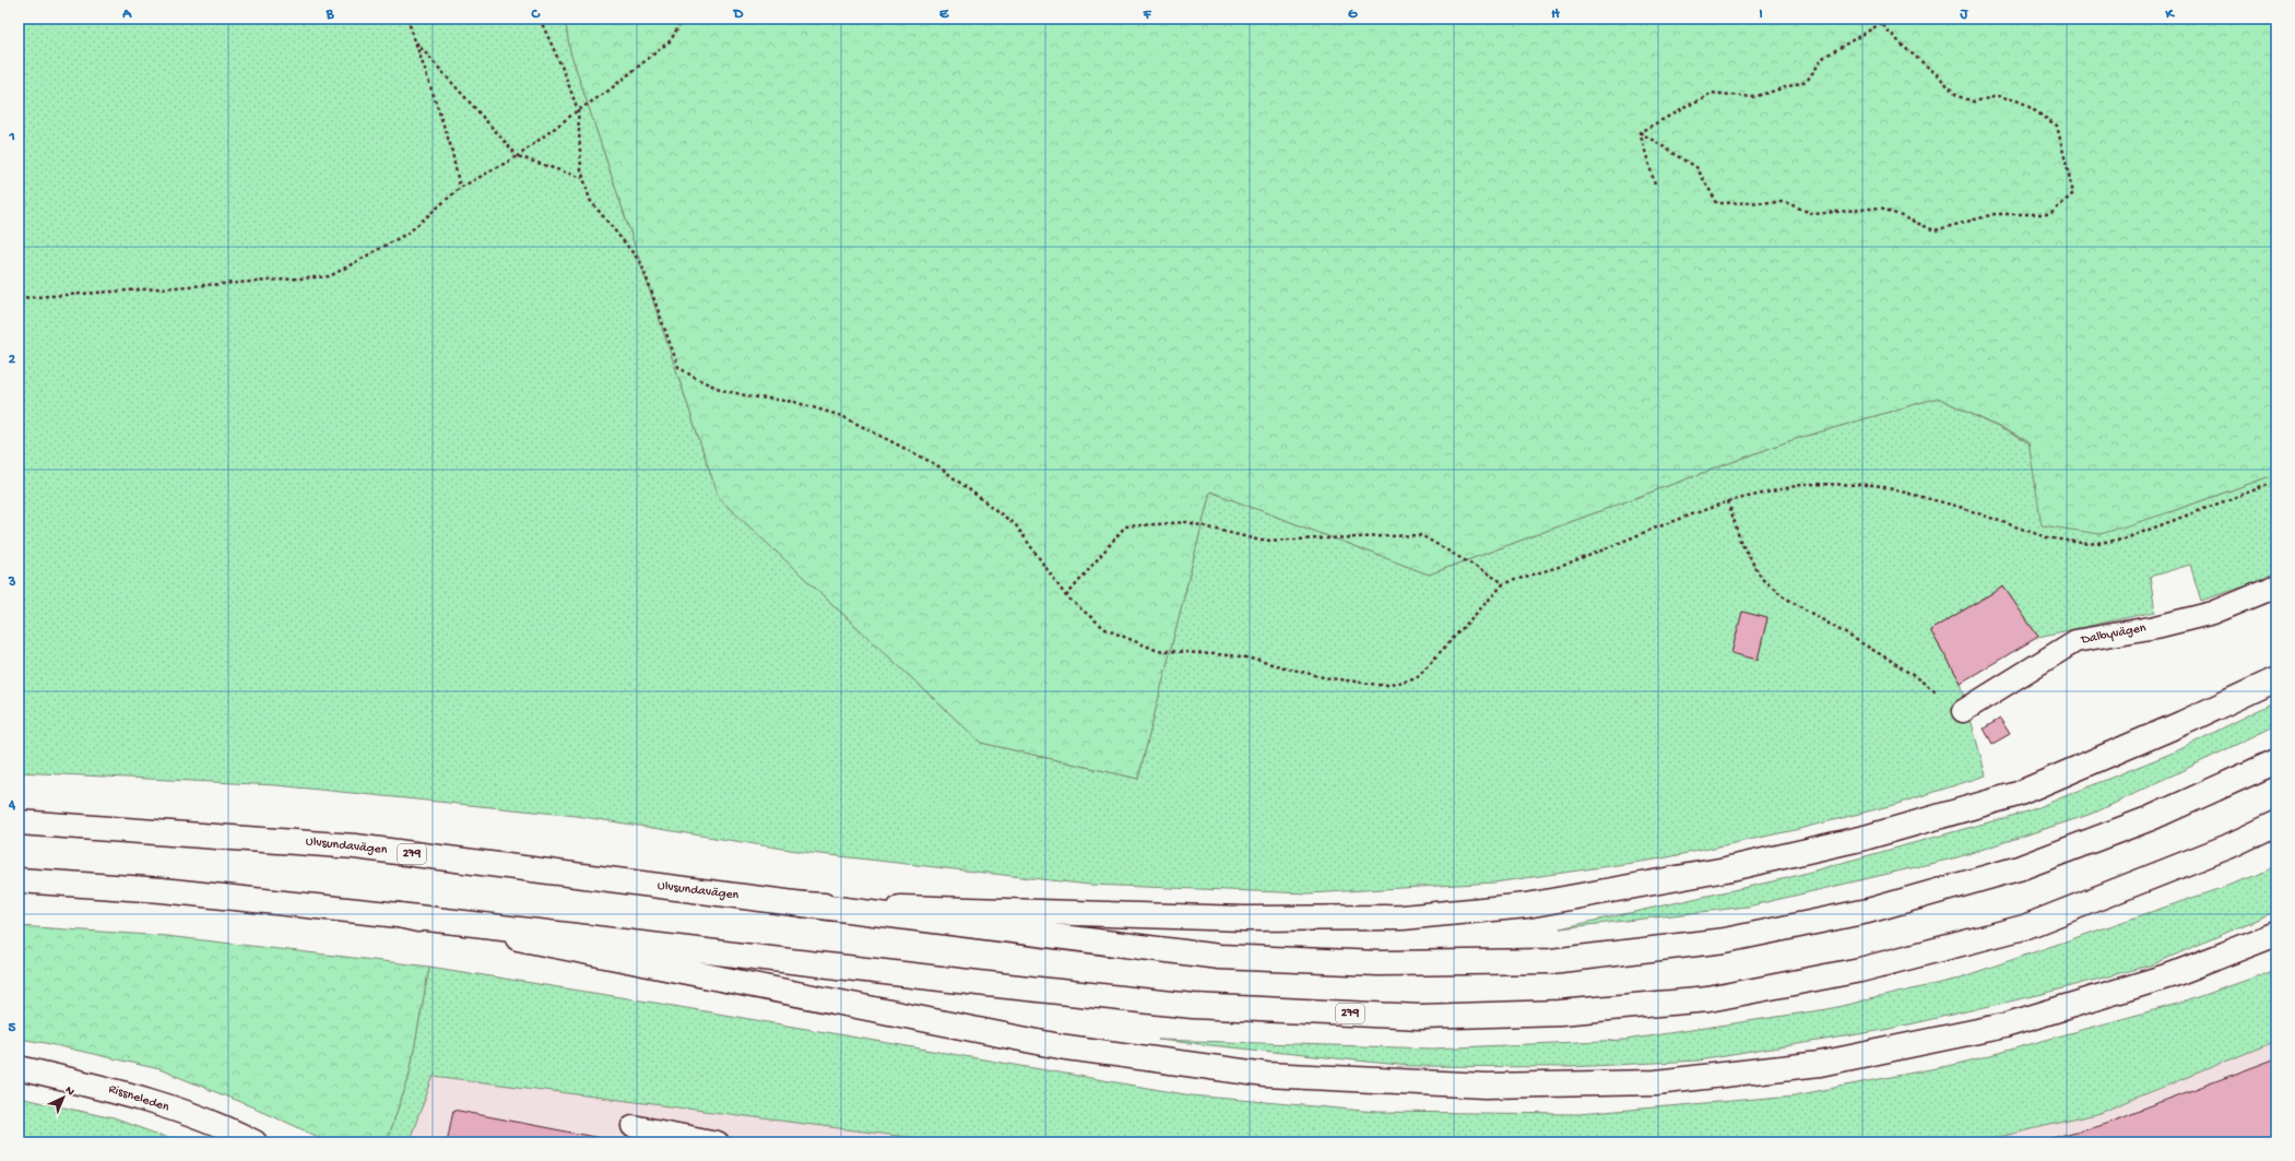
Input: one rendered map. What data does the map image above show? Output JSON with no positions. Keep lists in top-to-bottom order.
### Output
{
  "streets": {
    "main road": ["Ulvsundavägen", "279", "Rissneleden"],
    "lane": ["Dalbyvägen"]
  },
  "crossings": [
    ["Ulvsundavägen", "279"]
  ],
  "north": "top right",
  "grid": {
    "columns": [
      "A",
      "B",
      "C",
      "D",
      "E",
      "F",
      "G",
      "H",
      "I",
      "J",
      "K"
    ],
    "rows": [
      "1",
      "2",
      "3",
      "4",
      "5"
    ]
  }
}
